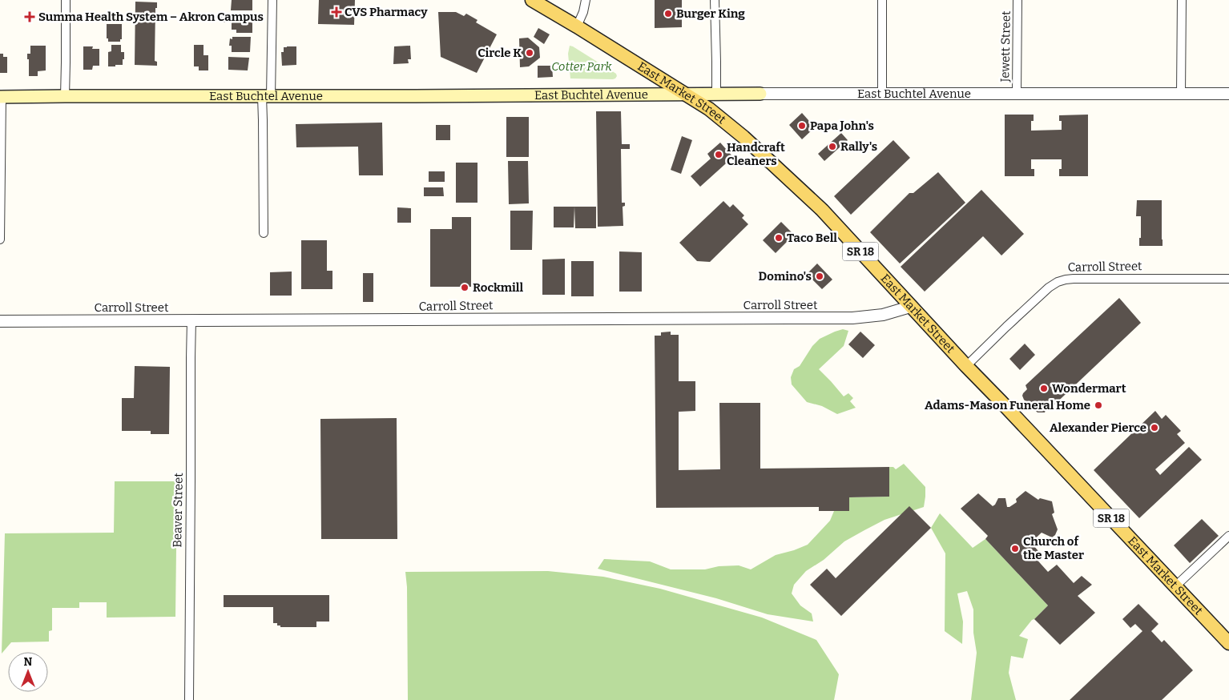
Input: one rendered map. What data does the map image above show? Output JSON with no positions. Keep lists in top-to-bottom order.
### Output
{
  "streets": {
    "main road": ["East Market Street", "East Buchtel Avenue", "SR 18"],
    "street": ["Jewett Street", "Carroll Street", "Beaver Street"]
  },
  "crossings": [
    ["Jewett Street", "East Buchtel Avenue"],
    ["East Market Street", "East Buchtel Avenue"],
    ["East Market Street", "Carroll Street"],
    ["Carroll Street", "Beaver Street"]
  ],
  "parks": ["Cotter Park"],
  "places": {
    "health": ["CVS Pharmacy", "Summa Health System – Akron Campus"],
    "other": [
      "Burger King",
      "Circle K",
      "Papa John's",
      "Rally's",
      "Handcraft Cleaners",
      "Taco Bell",
      "Domino's",
      "Rockmill",
      "Wondermart",
      "Adams-Mason Funeral Home",
      "Alexander Pierce",
      "Church of the Master"
    ]
  },
  "north": "top"
}
